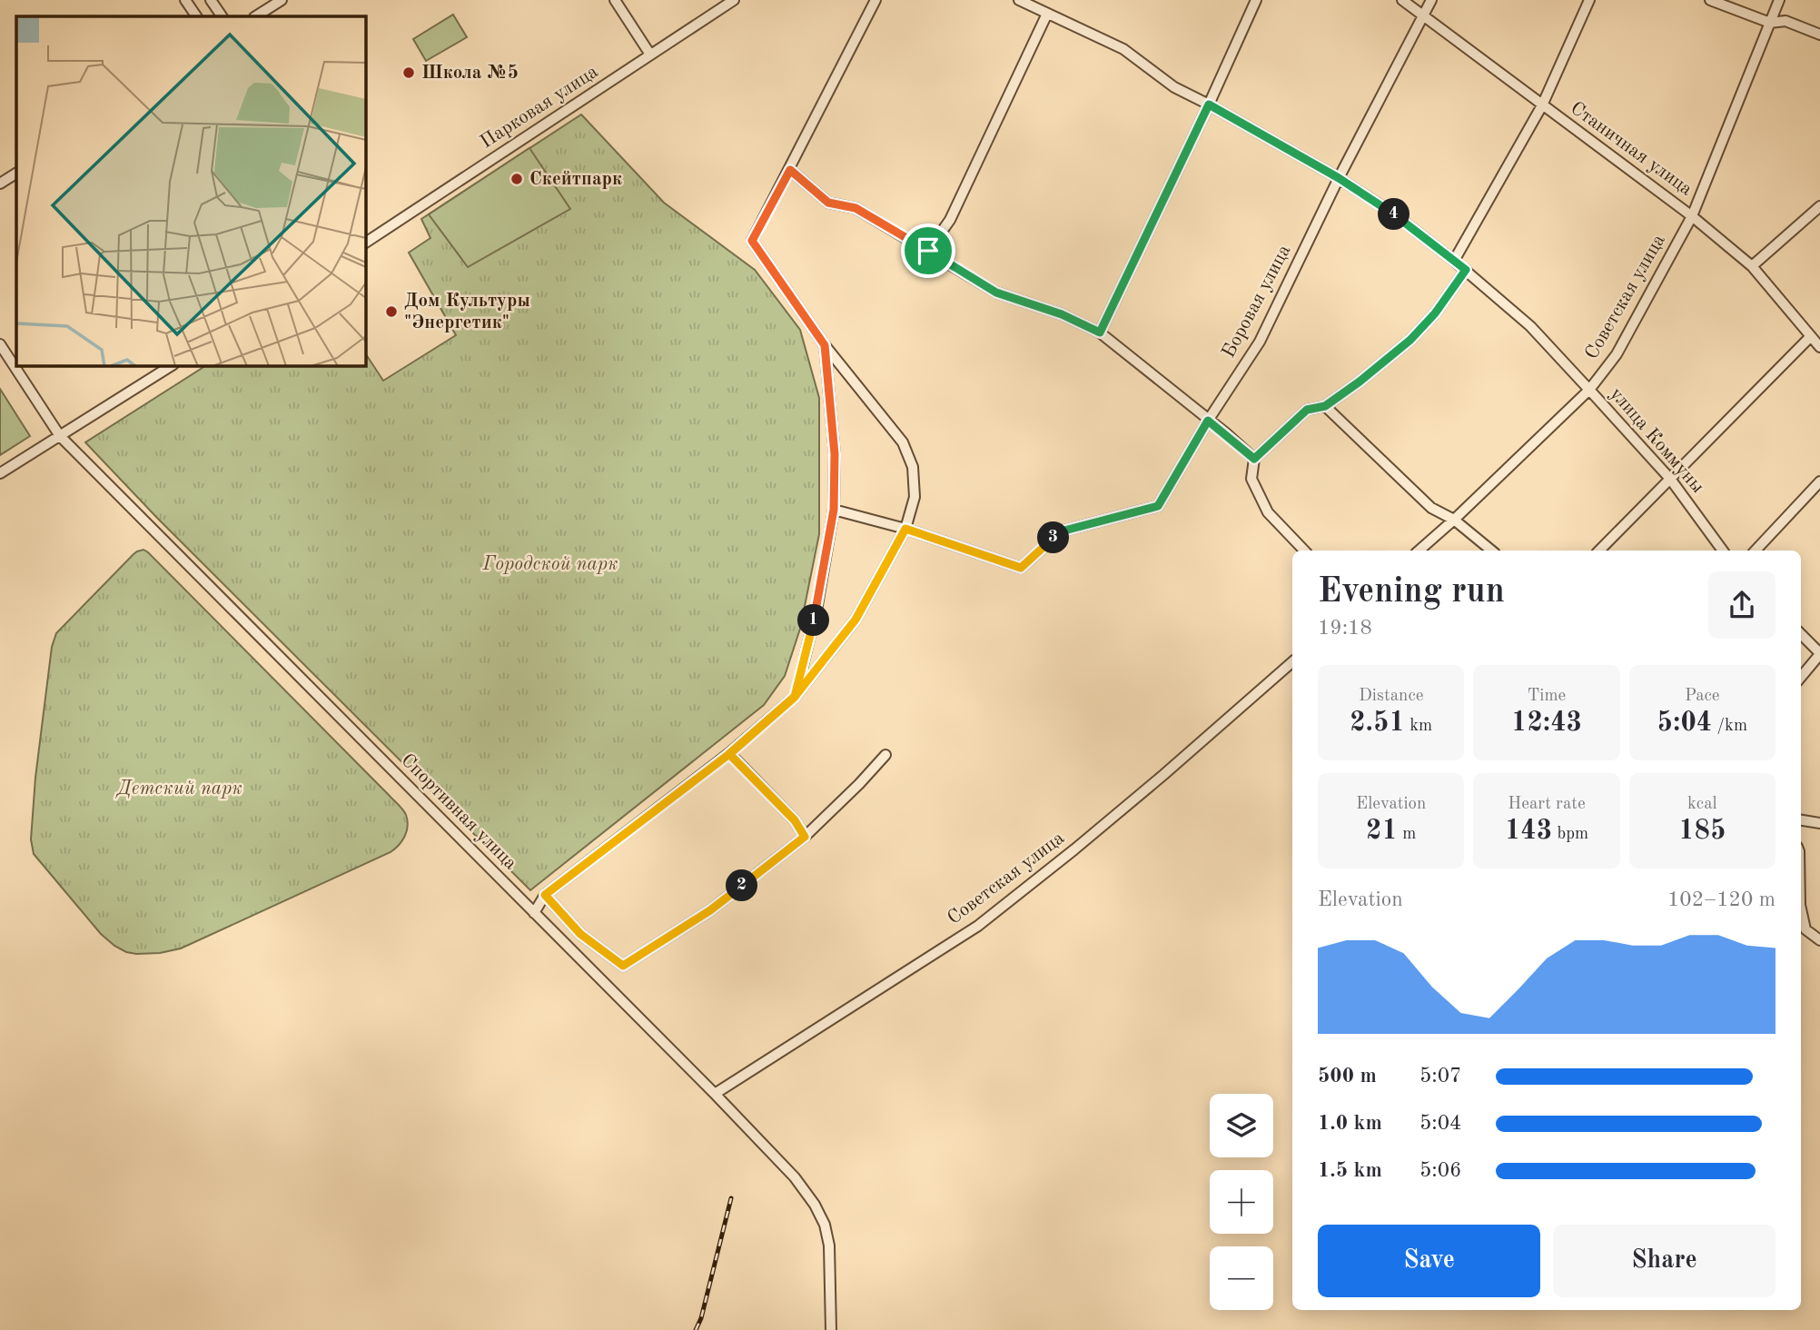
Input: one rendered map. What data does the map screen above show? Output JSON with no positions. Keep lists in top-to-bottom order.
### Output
{
  "streets": {
    "street": [
      "Парковая улица",
      "Станичная улица",
      "Советская улица",
      "Боровая улица",
      "улица Коммуны",
      "Спортивная улица"
    ]
  },
  "crossings": [
    ["Станичная улица", "Советская улица"],
    ["Станичная улица", "Боровая улица"],
    ["Советская улица", "улица Коммуны"],
    ["Советская улица", "Спортивная улица"],
    ["Боровая улица", "улица Коммуны"]
  ],
  "parks": ["Городской парк", "Детский парк"],
  "places": ["Школа №5", "Скейтпарк", "Дом Культуры \"Энергетик\""],
  "page": {
    "pins": [
      "4",
      "3",
      "1",
      "2"
    ],
    "heading": ["Evening run", "19:18"],
    "stats": [
      ["Distance", "2.51 km"],
      ["Time", "12:43"],
      ["Pace", "5:04 /km"],
      ["Elevation", "21 m"],
      ["Heart rate", "143 bpm"],
      ["kcal", "185"]
    ],
    "chart": ["Elevation", "102–120 m"],
    "list": [
      {
        "name": "500 m",
        "note": "5:07"
      },
      {
        "name": "1.0 km",
        "note": "5:04"
      },
      {
        "name": "1.5 km",
        "note": "5:06"
      }
    ],
    "map_buttons": ["+", "−"],
    "buttons": ["Save", "Share"]
  }
}
